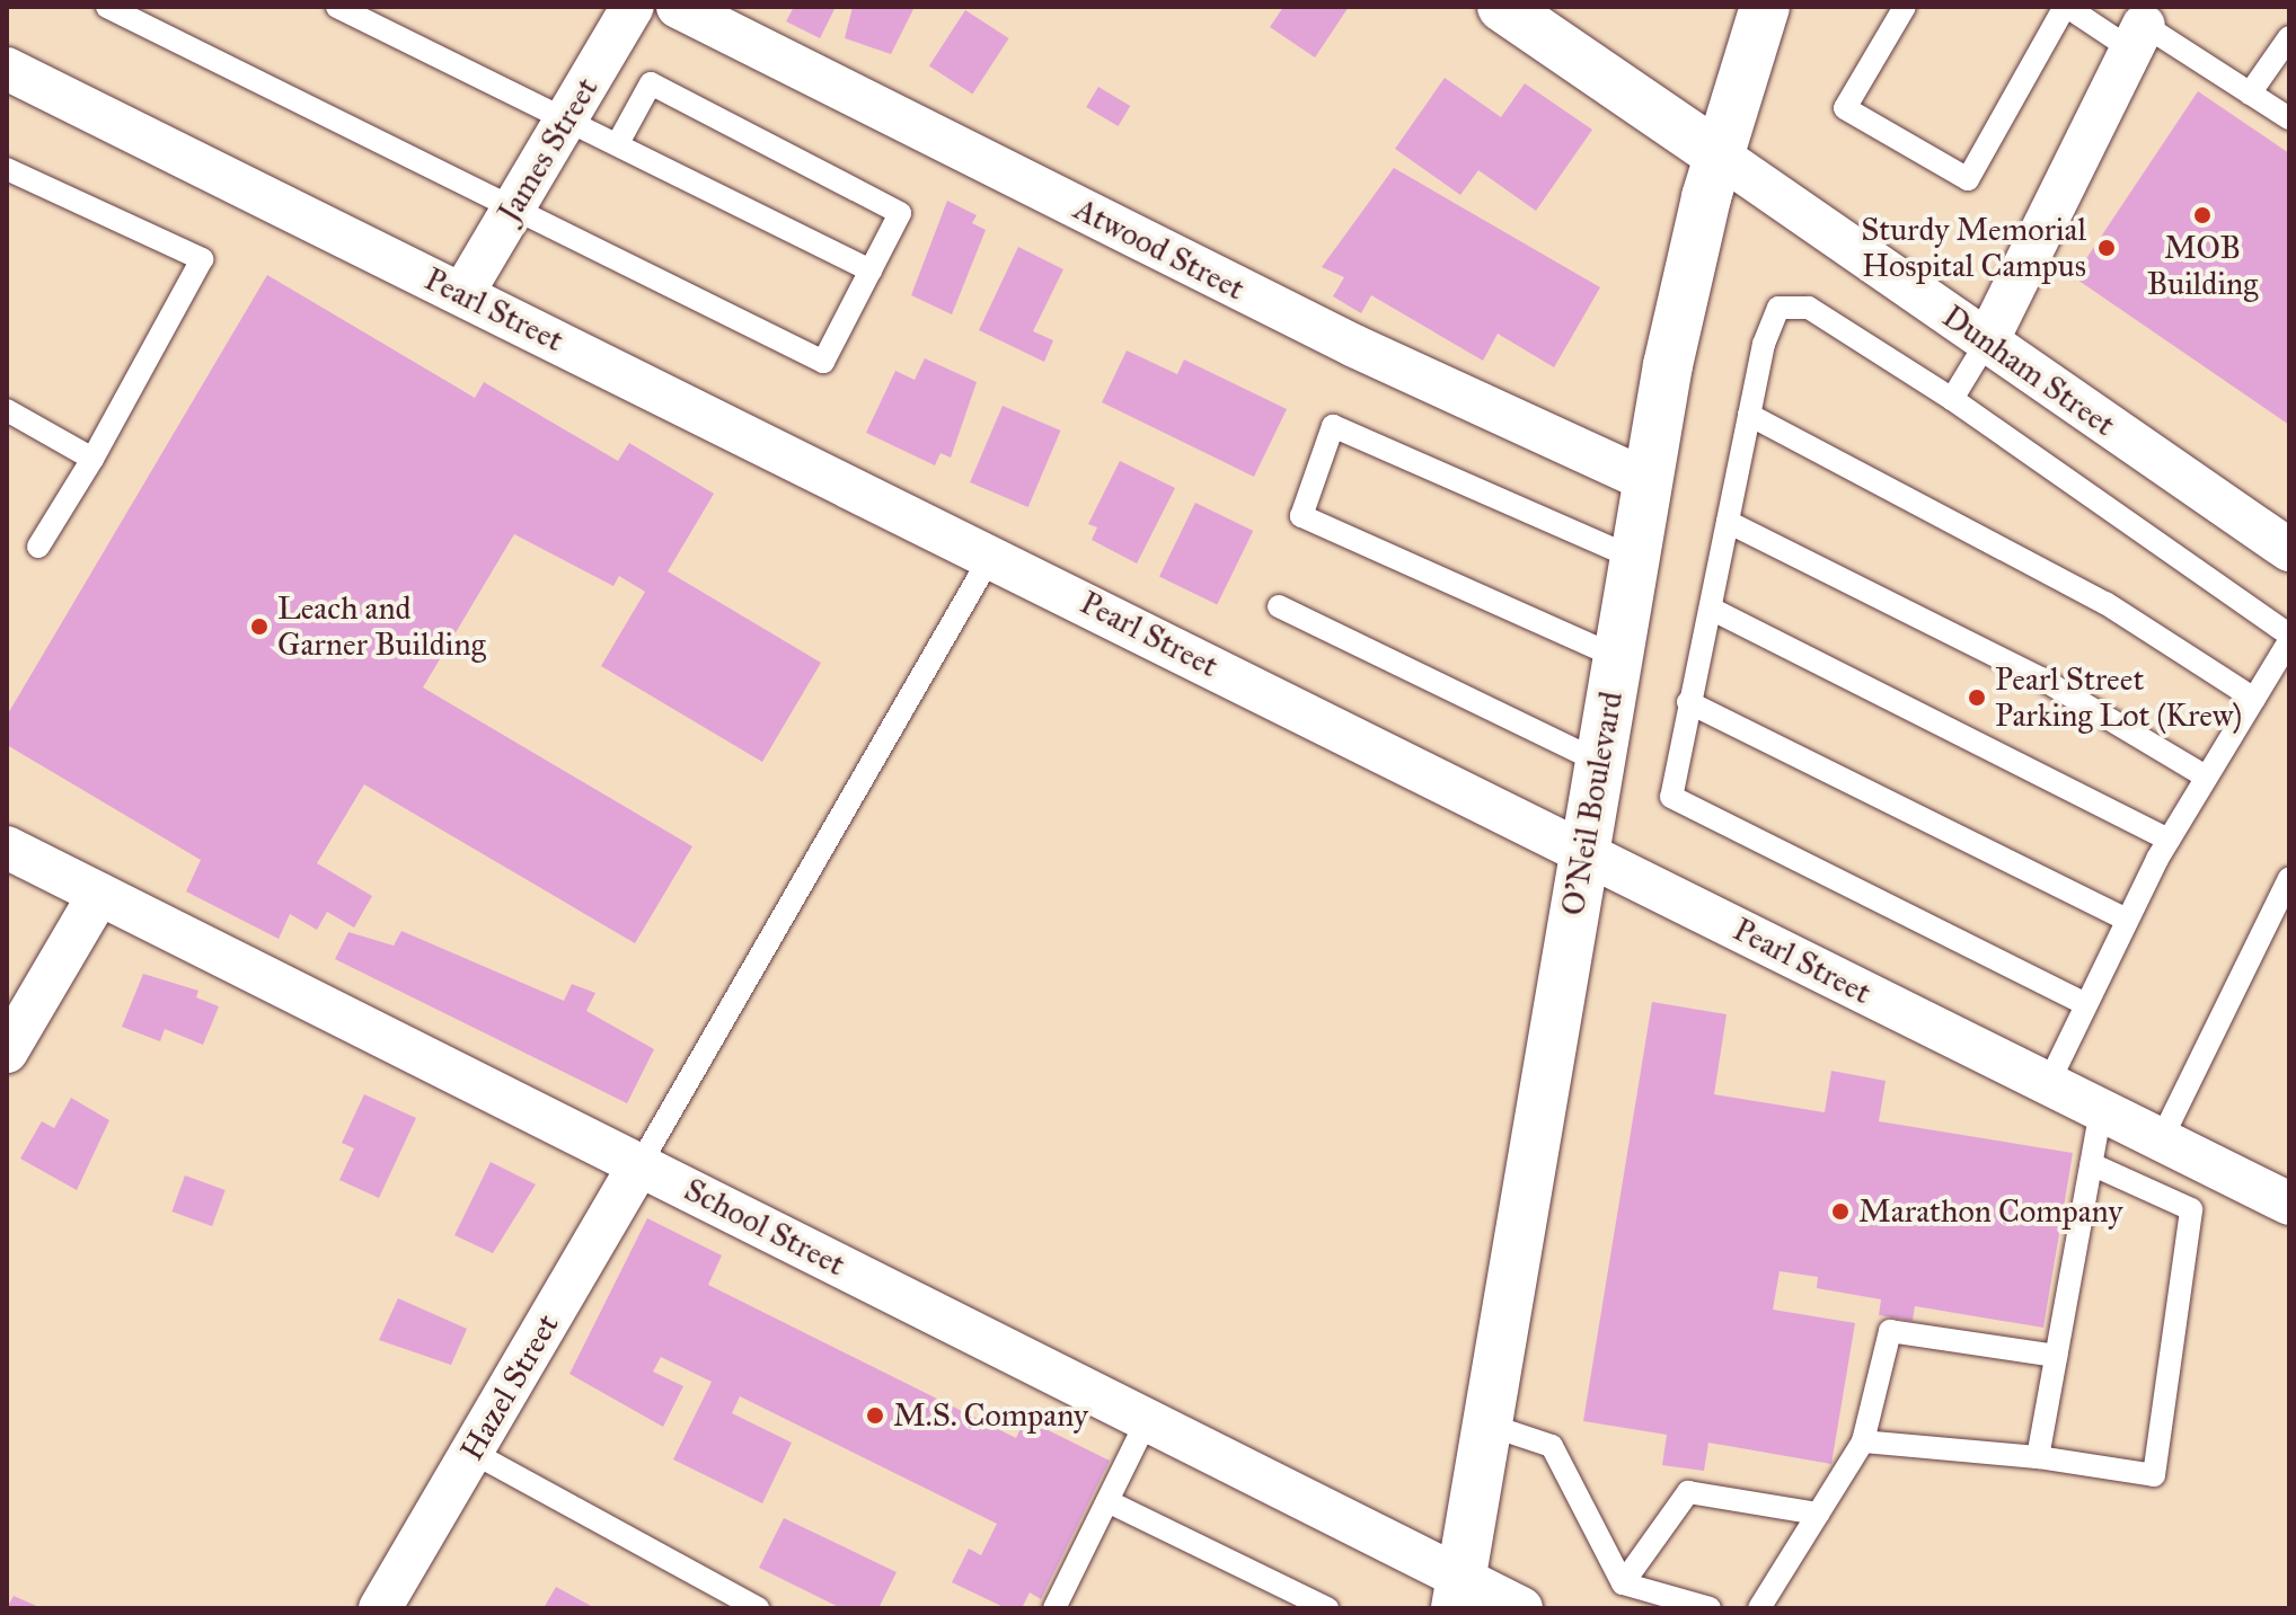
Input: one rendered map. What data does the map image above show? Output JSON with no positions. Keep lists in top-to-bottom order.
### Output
{
  "streets": {
    "main road": ["Dunham Street", "O'Neil Boulevard"],
    "street": [
      "James Street",
      "Atwood Street",
      "Pearl Street",
      "School Street",
      "Hazel Street"
    ]
  },
  "crossings": [
    ["James Street", "Pearl Street"],
    ["Atwood Street", "O'Neil Boulevard"],
    ["Pearl Street", "O'Neil Boulevard"],
    ["Dunham Street", "O'Neil Boulevard"],
    ["O'Neil Boulevard", "School Street"],
    ["School Street", "Hazel Street"]
  ],
  "places": [
    "MOB Building",
    "Sturdy Memorial Hospital Campus",
    "Leach and Garner Building",
    "Pearl Street Parking Lot (Krew)",
    "Marathon Company",
    "M.S. Company"
  ]
}
